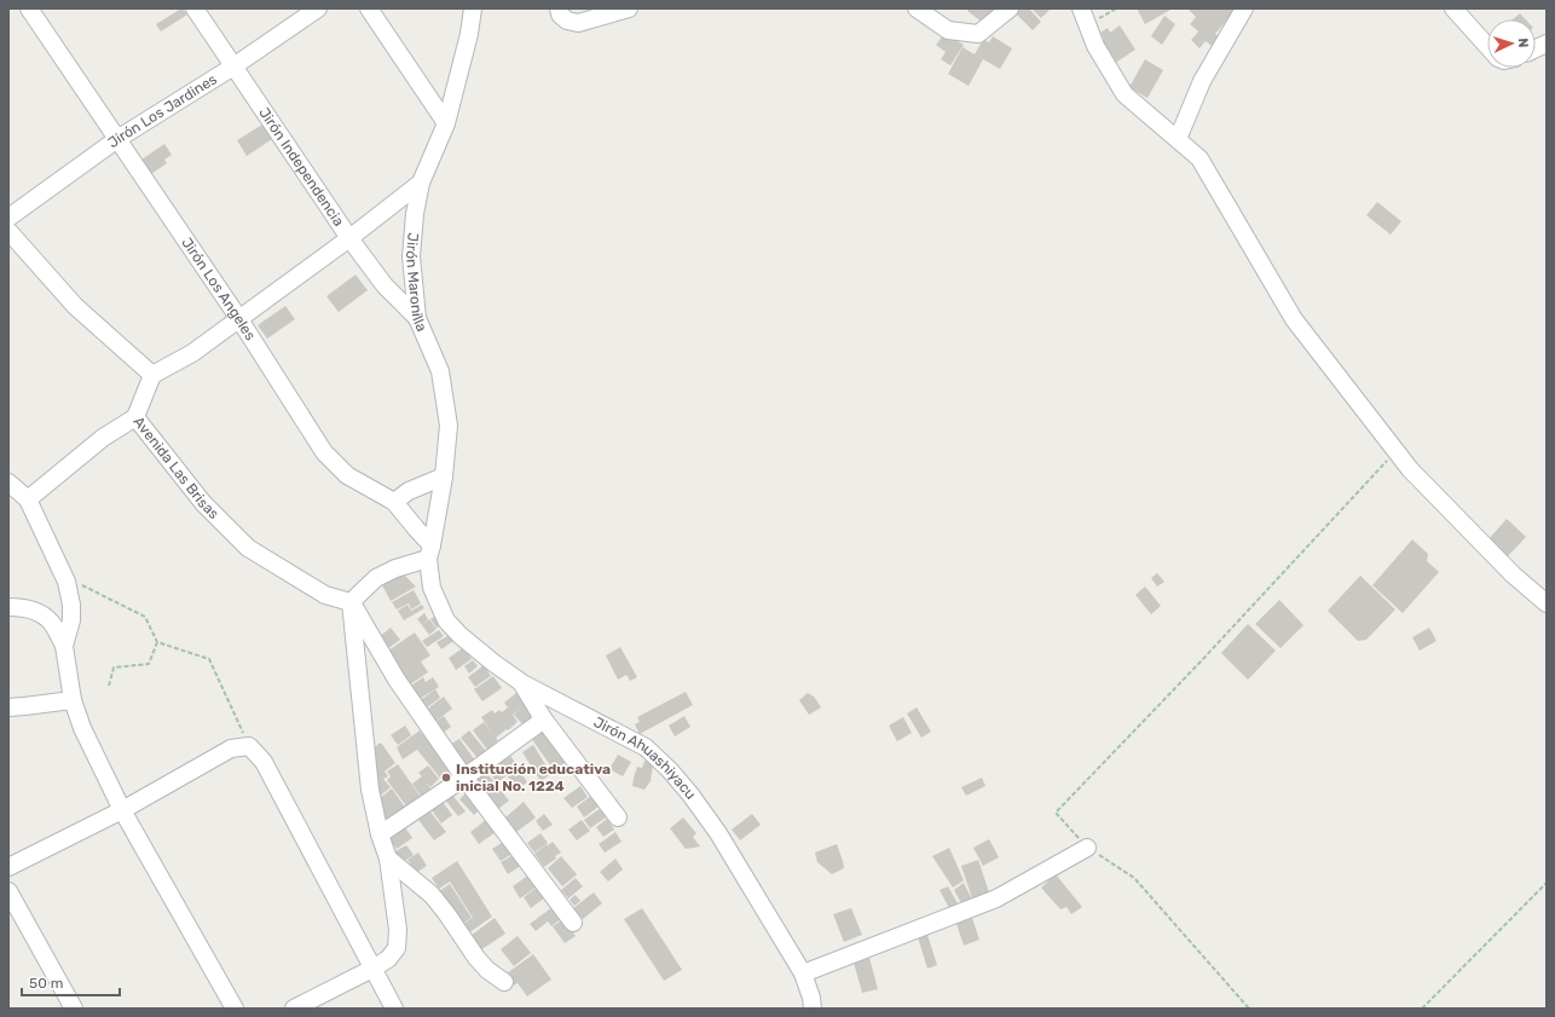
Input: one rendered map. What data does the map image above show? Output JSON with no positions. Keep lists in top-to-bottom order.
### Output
{
  "streets": {
    "street": [
      "Jirón Los Jardines",
      "Jirón Independencia",
      "Jirón Maronilla",
      "Jirón Los Angeles",
      "Avenida Las Brisas",
      "Jirón Ahuashiyacu"
    ]
  },
  "crossings": [
    ["Jirón Los Jardines", "Jirón Independencia"],
    ["Jirón Los Jardines", "Jirón Los Angeles"],
    ["Jirón Independencia", "Jirón Maronilla"],
    ["Jirón Maronilla", "Jirón Los Angeles"],
    ["Jirón Maronilla", "Jirón Ahuashiyacu"],
    ["Jirón Los Angeles", "Jirón Ahuashiyacu"]
  ],
  "places": ["Institución educativa inicial No. 1224"],
  "scale_bar": "50 m",
  "north": "right"
}
